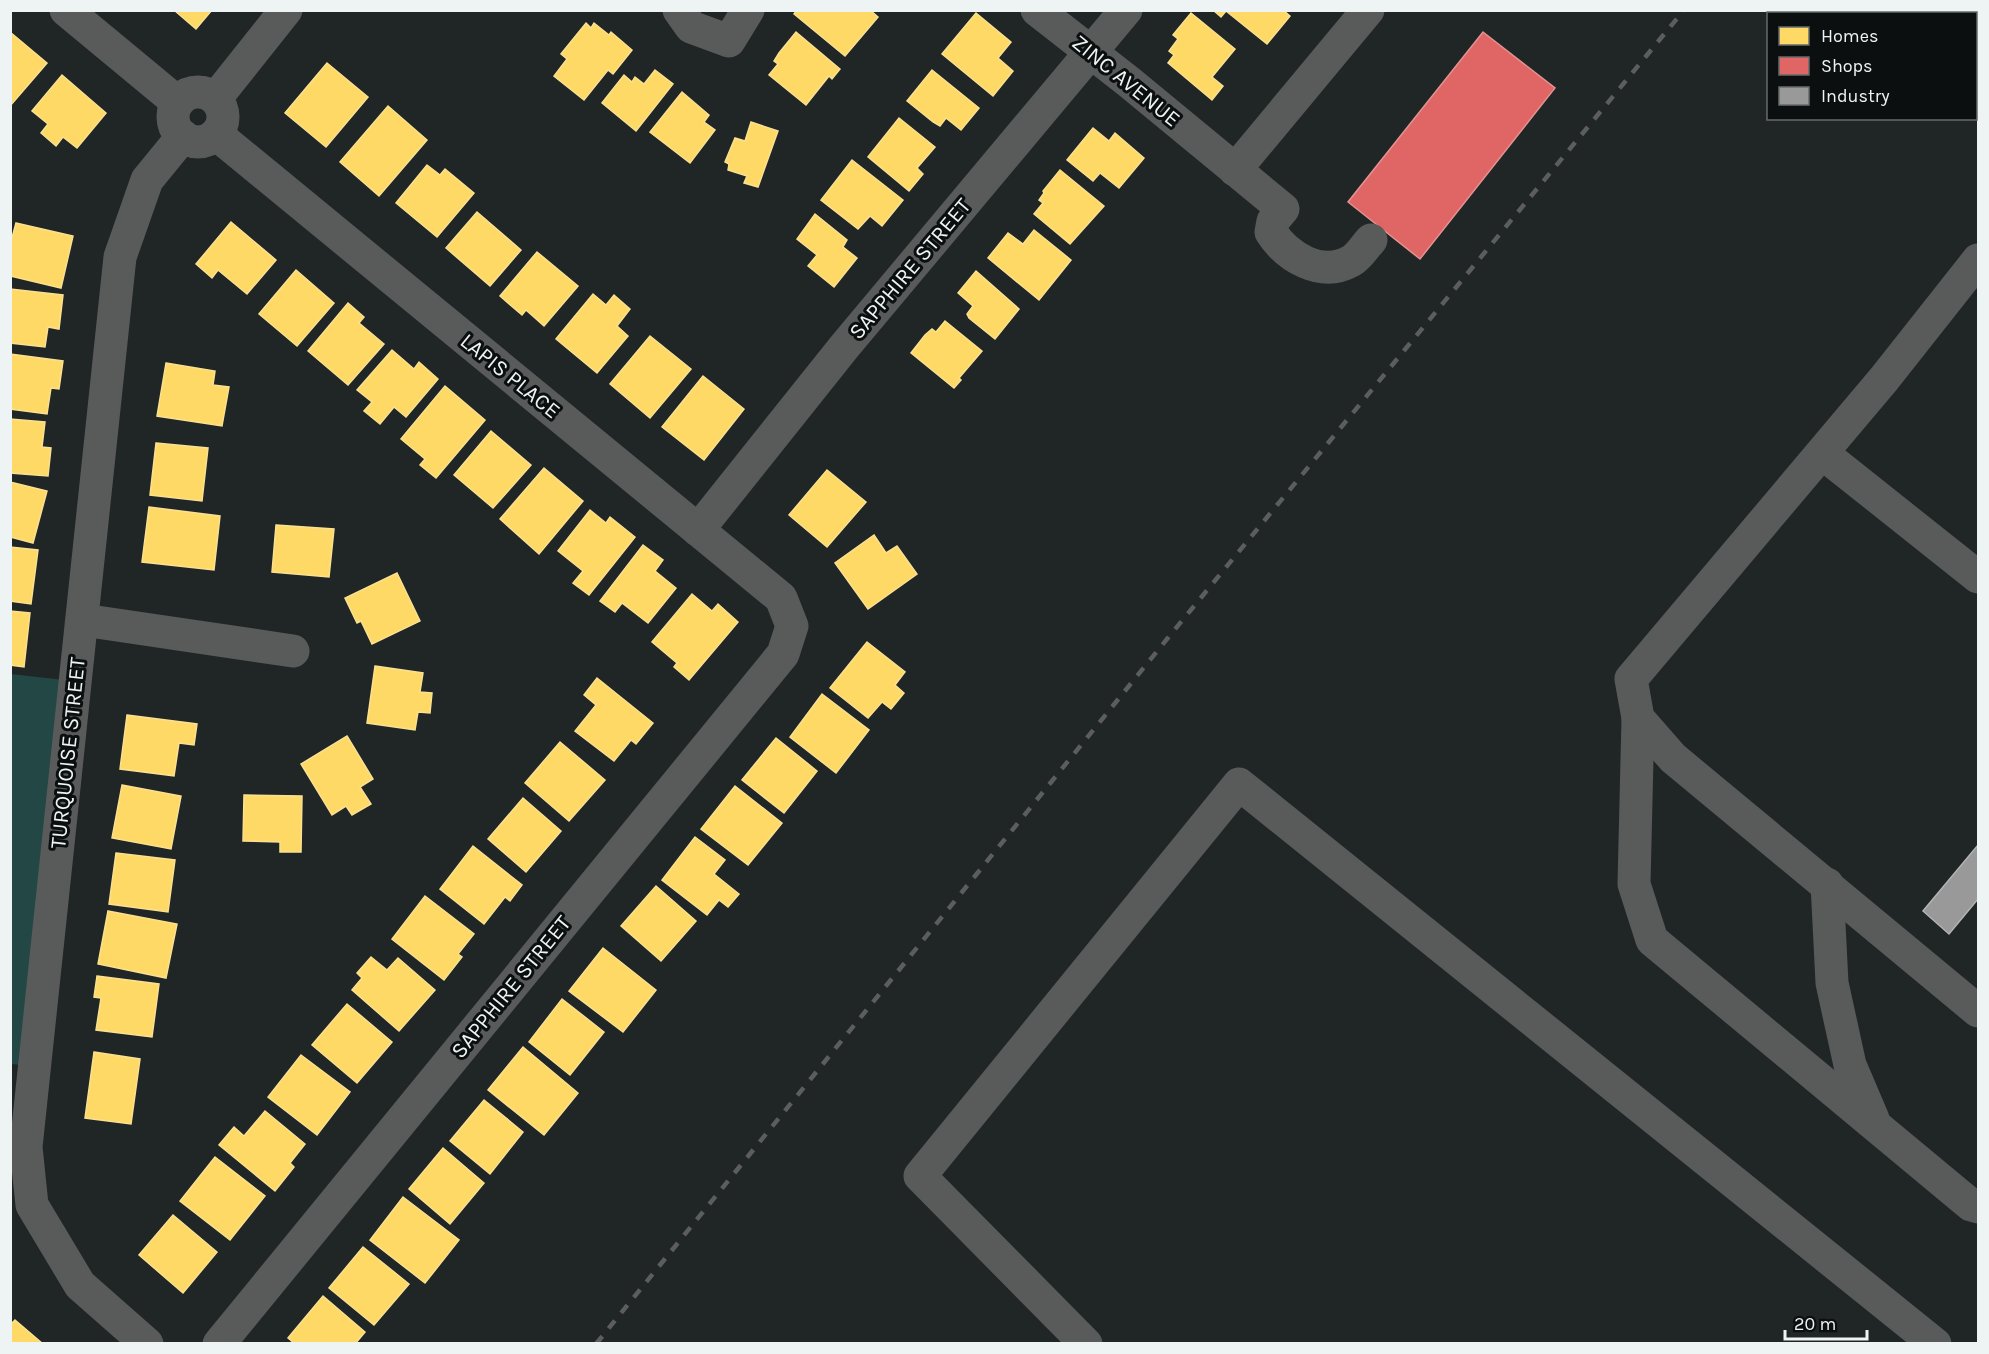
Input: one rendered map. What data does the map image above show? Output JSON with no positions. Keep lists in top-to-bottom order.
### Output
{
  "streets": {
    "street": [
      "ZINC AVENUE",
      "SAPPHIRE STREET",
      "LAPIS PLACE",
      "TURQUOISE STREET"
    ]
  },
  "crossings": [
    ["ZINC AVENUE", "SAPPHIRE STREET"],
    ["SAPPHIRE STREET", "LAPIS PLACE"],
    ["LAPIS PLACE", "TURQUOISE STREET"]
  ],
  "legend": ["Homes", "Shops", "Industry"],
  "scale_bar": "20 m"
}
